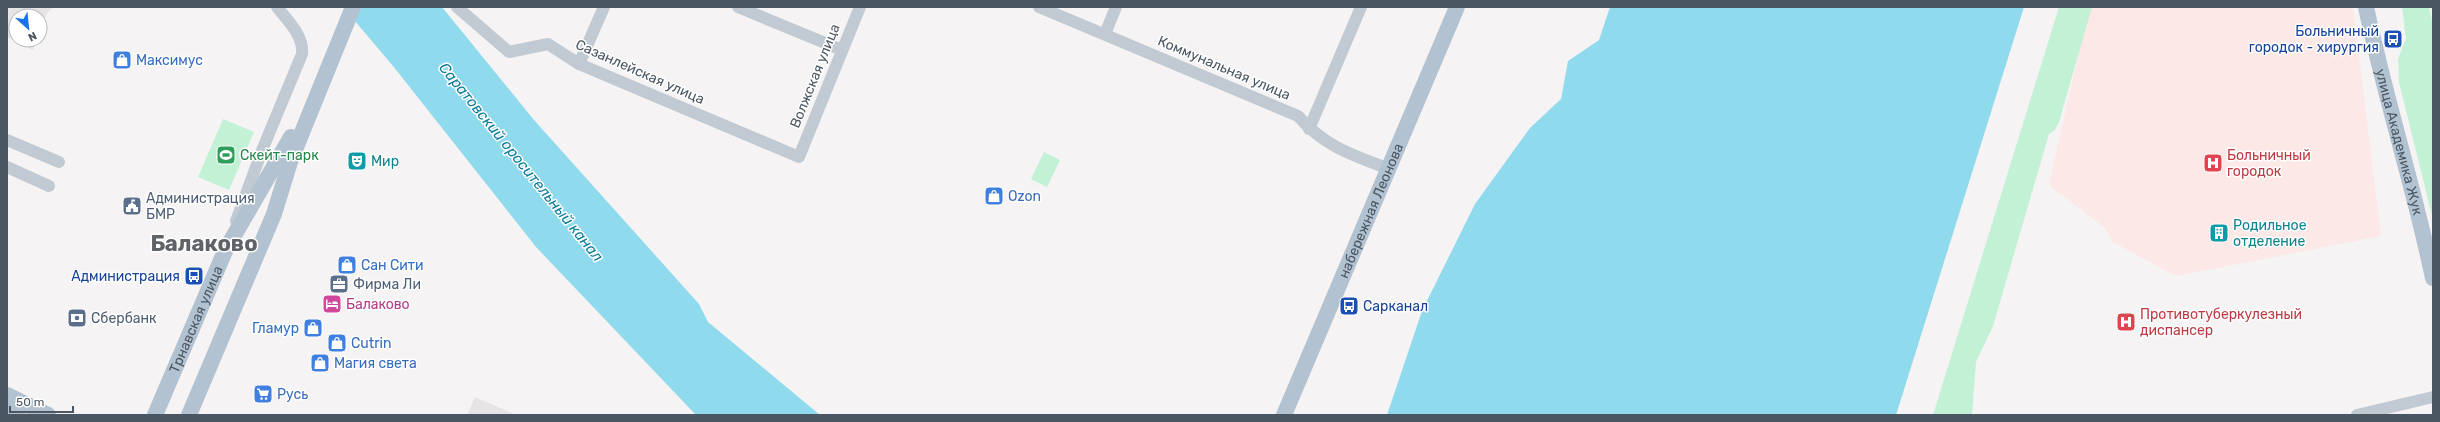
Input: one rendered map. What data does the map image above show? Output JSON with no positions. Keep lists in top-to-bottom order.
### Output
{
  "streets": {
    "main road": ["улица Академика Жук", "набережная Леонова", "Трнавская улица"],
    "street": ["Коммунальная улица", "Сазанлейская улица", "Волжская улица"]
  },
  "crossings": [
    ["Коммунальная улица", "набережная Леонова"],
    ["Сазанлейская улица", "Волжская улица"]
  ],
  "districts": ["Балаково"],
  "water": ["Саратовский оросительный канал"],
  "places": {
    "bus stop": ["Больничный городок - хирургия", "Администрация", "Сарканал"],
    "shop": [
      "Максимус",
      "Ozon",
      "Сан Сити",
      "Гламур",
      "Cutrin",
      "Магия света"
    ],
    "sports": ["Скейт-парк"],
    "theatre": ["Мир"],
    "hospital": ["Больничный городок", "Противотуберкулезный диспансер"],
    "public building": ["Администрация БМР"],
    "building": ["Родильное отделение"],
    "office": ["Фирма Ли"],
    "hotel": ["Балаково"],
    "bank": ["Сбербанк"],
    "supermarket": ["Русь"]
  },
  "scale_bar": "50 m",
  "north": "bottom right"
}
